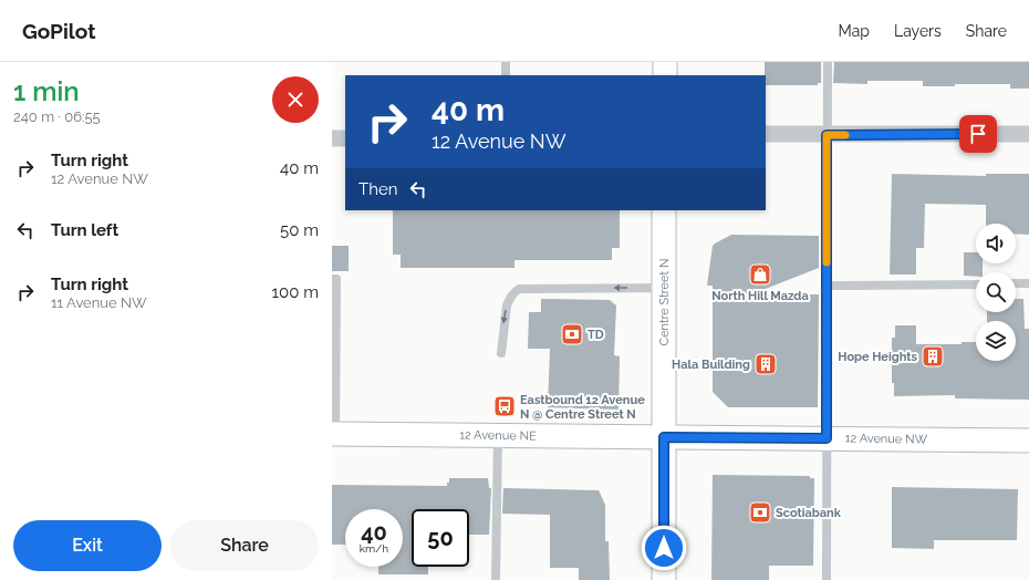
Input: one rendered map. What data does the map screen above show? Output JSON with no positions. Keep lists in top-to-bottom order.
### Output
{
  "streets": {
    "street": ["Centre Street N", "12 Avenue NE", "12 Avenue NW"]
  },
  "crossings": [
    ["Centre Street N", "12 Avenue NE"],
    ["Centre Street N", "12 Avenue NW"],
    ["12 Avenue NE", "12 Avenue NW"]
  ],
  "places": {
    "shop": ["North Hill Mazda"],
    "bank": ["TD", "Scotiabank"],
    "building": ["Hope Heights", "Hala Building"],
    "bus stop": ["Eastbound 12 Avenue N @ Centre Street N"]
  },
  "page": {
    "header": "GoPilot",
    "nav": ["Map", "Layers", "Share"],
    "heading": ["1 min", "240 m · 06:55"],
    "turn": ["40 m", "12 Avenue NW"],
    "list": [
      {
        "name": "Turn right",
        "note": "12 Avenue NW",
        "value": "40 m"
      },
      {
        "name": "Turn left",
        "value": "50 m"
      },
      {
        "name": "Turn right",
        "note": "11 Avenue NW",
        "value": "100 m"
      }
    ],
    "then": "Then",
    "speed": "40 km/h",
    "limit": "50",
    "buttons": ["Exit", "Share"]
  }
}
